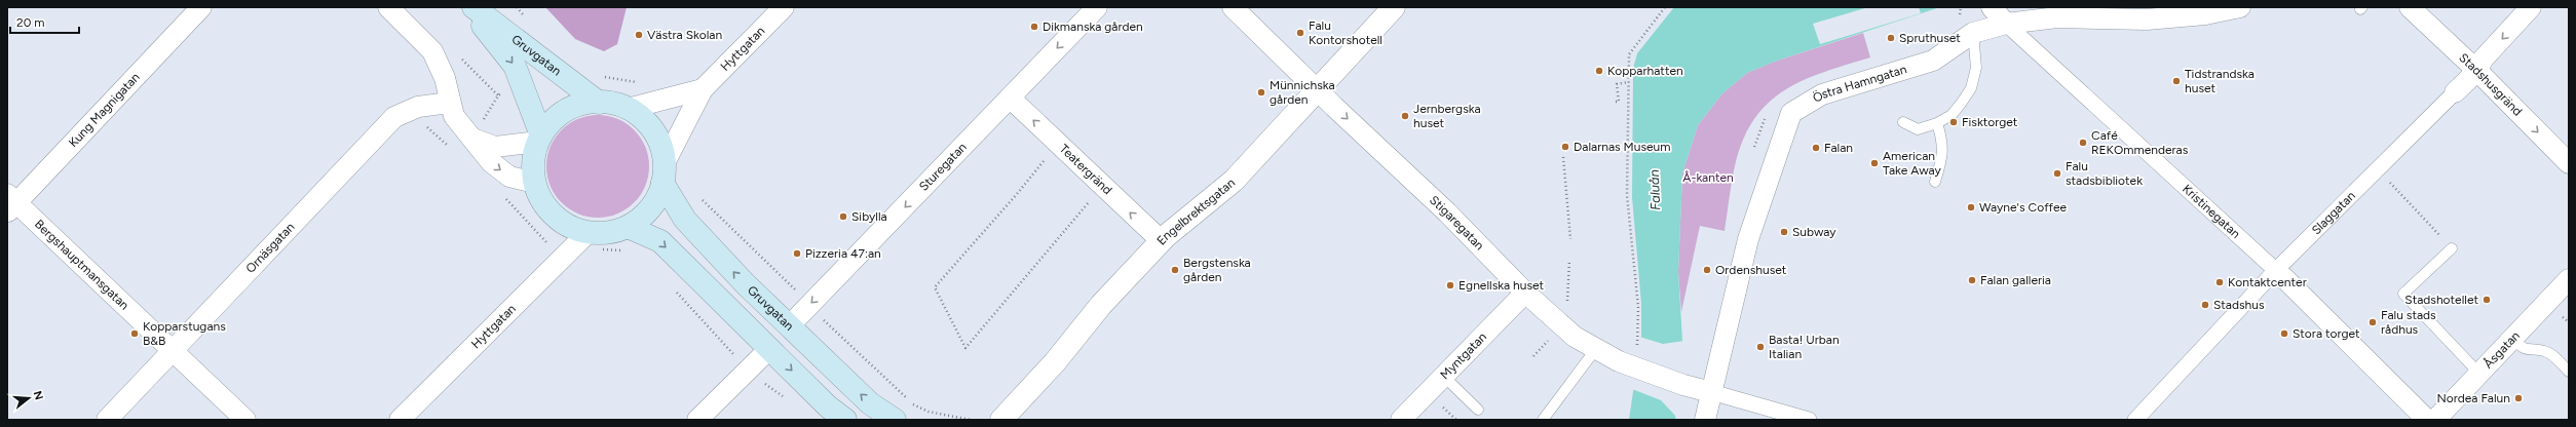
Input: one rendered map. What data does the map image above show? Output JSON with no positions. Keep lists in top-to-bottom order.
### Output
{
  "streets": {
    "main road": ["Gruvgatan"],
    "street": [
      "Hyttgatan",
      "Östra Hamngatan",
      "Stadshusgränd",
      "Kung Magnigatan",
      "Sturegatan",
      "Teatergränd",
      "Kristinegatan",
      "Engelbrektsgatan",
      "Slaggatan",
      "Stigaregatan",
      "Ornäsgatan",
      "Bergshauptmansgatan",
      "Åsgatan",
      "Myntgatan"
    ]
  },
  "crossings": [
    ["Hyttgatan", "Gruvgatan"],
    ["Gruvgatan", "Sturegatan"],
    ["Östra Hamngatan", "Kristinegatan"],
    ["Östra Hamngatan", "Stigaregatan"],
    ["Stadshusgränd", "Slaggatan"],
    ["Kung Magnigatan", "Bergshauptmansgatan"],
    ["Sturegatan", "Teatergränd"],
    ["Teatergränd", "Engelbrektsgatan"],
    ["Kristinegatan", "Slaggatan"],
    ["Engelbrektsgatan", "Stigaregatan"],
    ["Stigaregatan", "Myntgatan"],
    ["Ornäsgatan", "Bergshauptmansgatan"]
  ],
  "one_way": [
    "Stadshusgränd",
    "Sturegatan",
    "Teatergränd",
    "Stigaregatan"
  ],
  "water": ["Faluån"],
  "parks": ["Å-kanten"],
  "places": [
    "Dikmanska gården",
    "Falu Kontorshotell",
    "Västra Skolan",
    "Spruthuset",
    "Kopparhatten",
    "Tidstrandska huset",
    "Münnichska gården",
    "Jernbergska huset",
    "Fisktorget",
    "Café REKOmmenderas",
    "Dalarnas Museum",
    "Falan",
    "American Take Away",
    "Falu stadsbibliotek",
    "Wayne's Coffee",
    "Sibylla",
    "Subway",
    "Pizzeria 47:an",
    "Bergstenska gården",
    "Ordenshuset",
    "Falan galleria",
    "Kontaktcenter",
    "Egnellska huset",
    "Stadshotellet",
    "Stadshus",
    "Falu stads rådhus",
    "Kopparstugans B&B",
    "Stora torget",
    "Basta! Urban Italian",
    "Nordea Falun"
  ],
  "scale_bar": "20 m",
  "north": "right"
}
